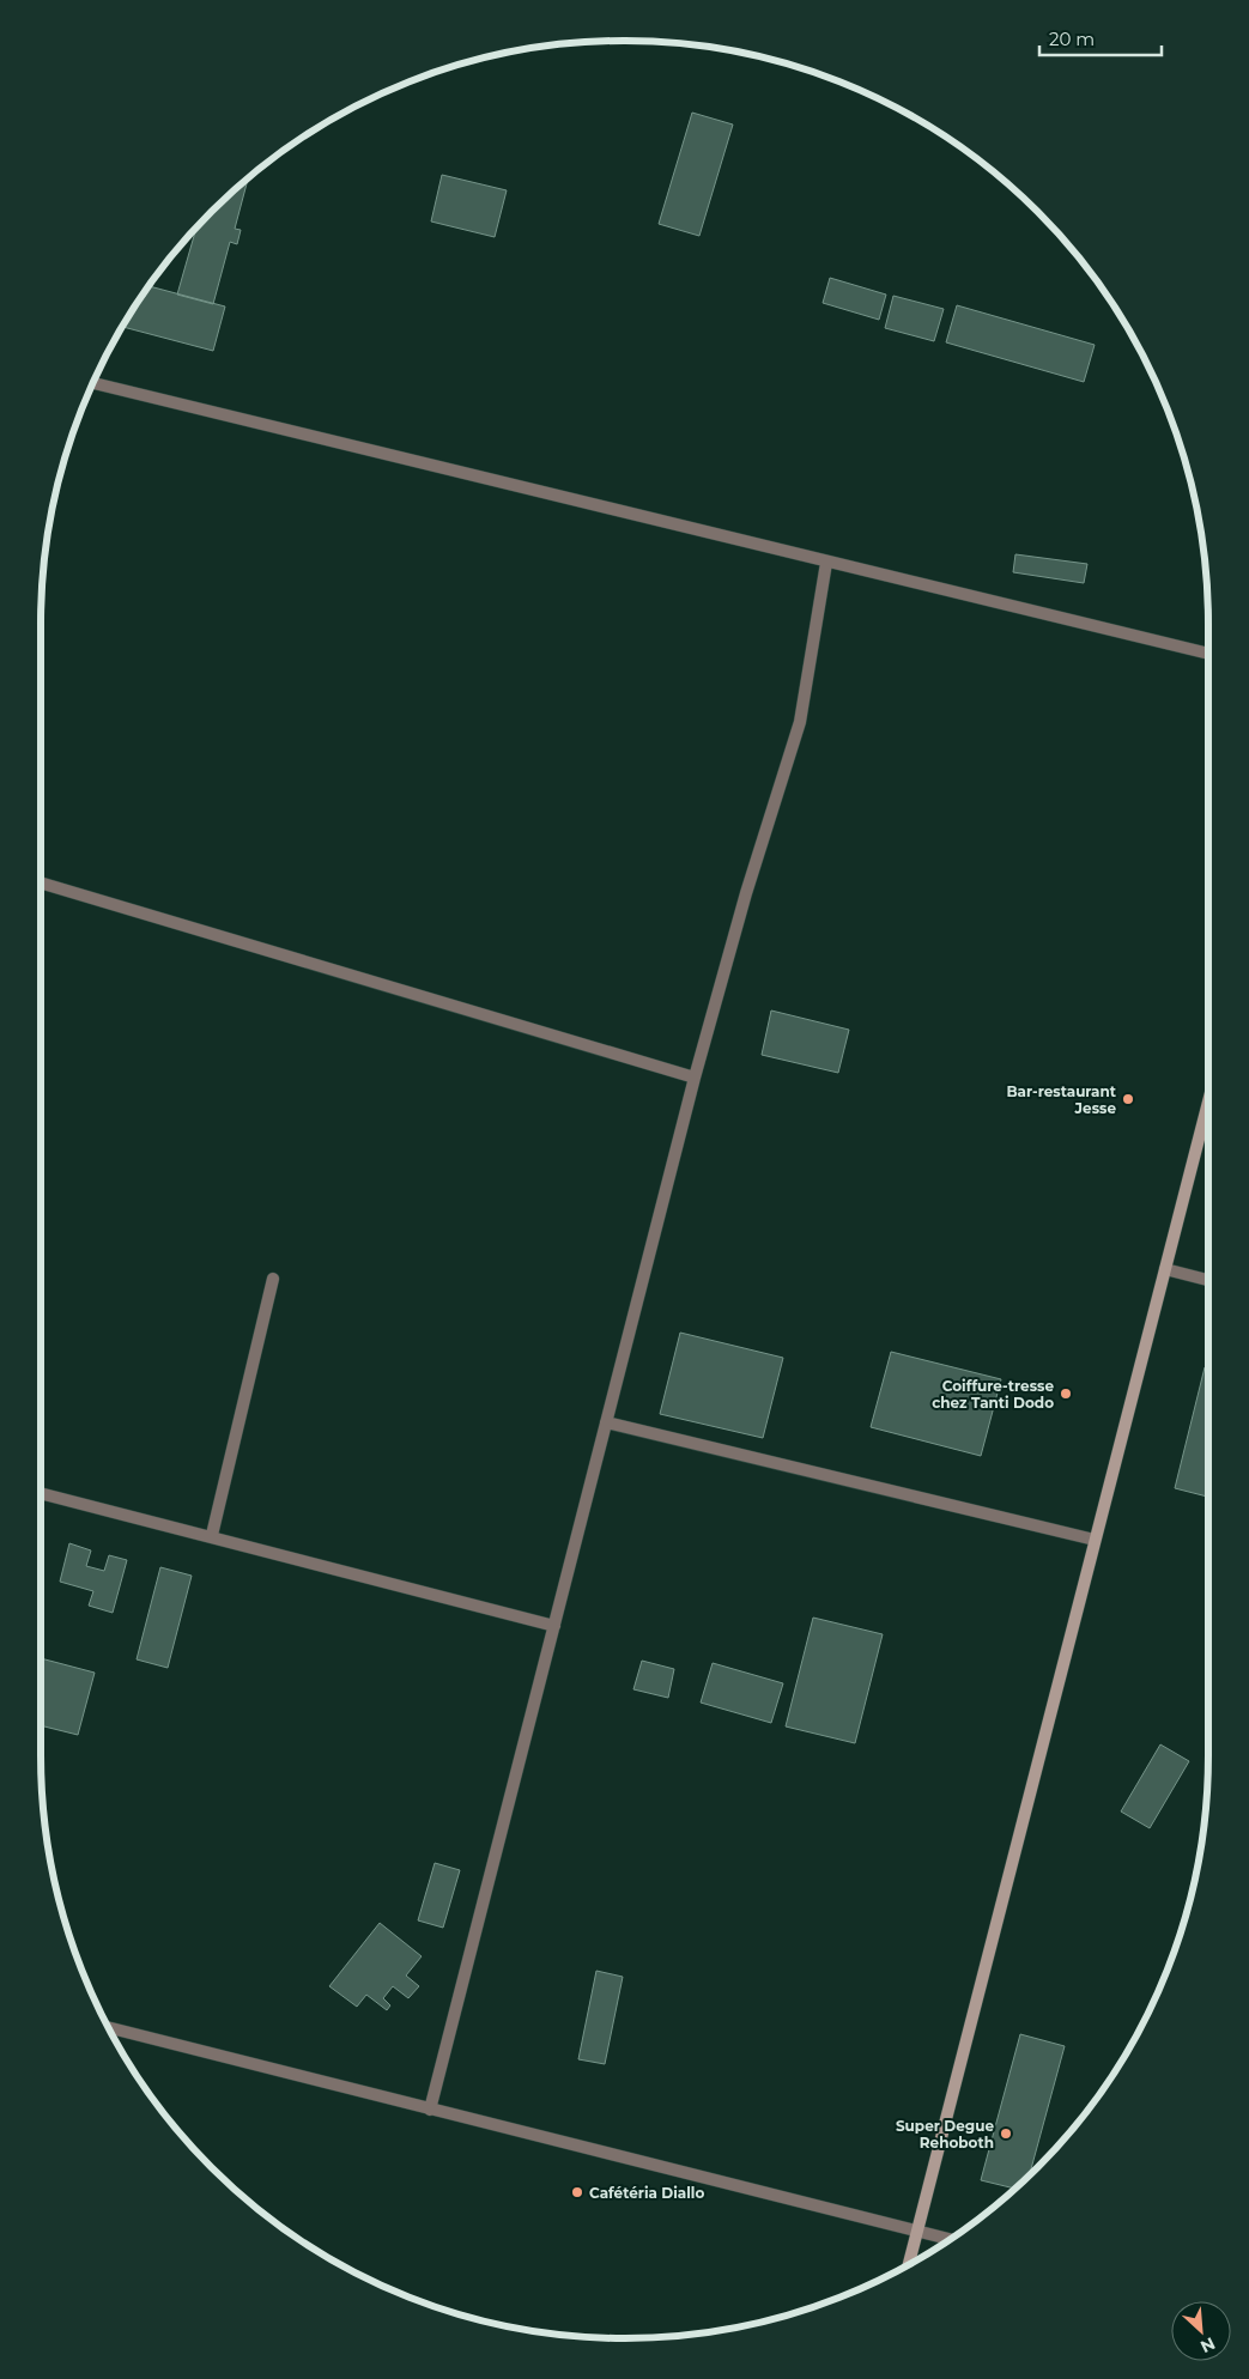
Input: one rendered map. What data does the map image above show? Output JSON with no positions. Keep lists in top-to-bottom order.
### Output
{
  "places": [
    "Bar-restaurant Jesse",
    "Coiffure-tresse chez Tanti Dodo",
    "Super Degue Rehoboth",
    "Cafétéria Diallo"
  ],
  "scale_bar": "20 m",
  "north": "bottom right"
}
